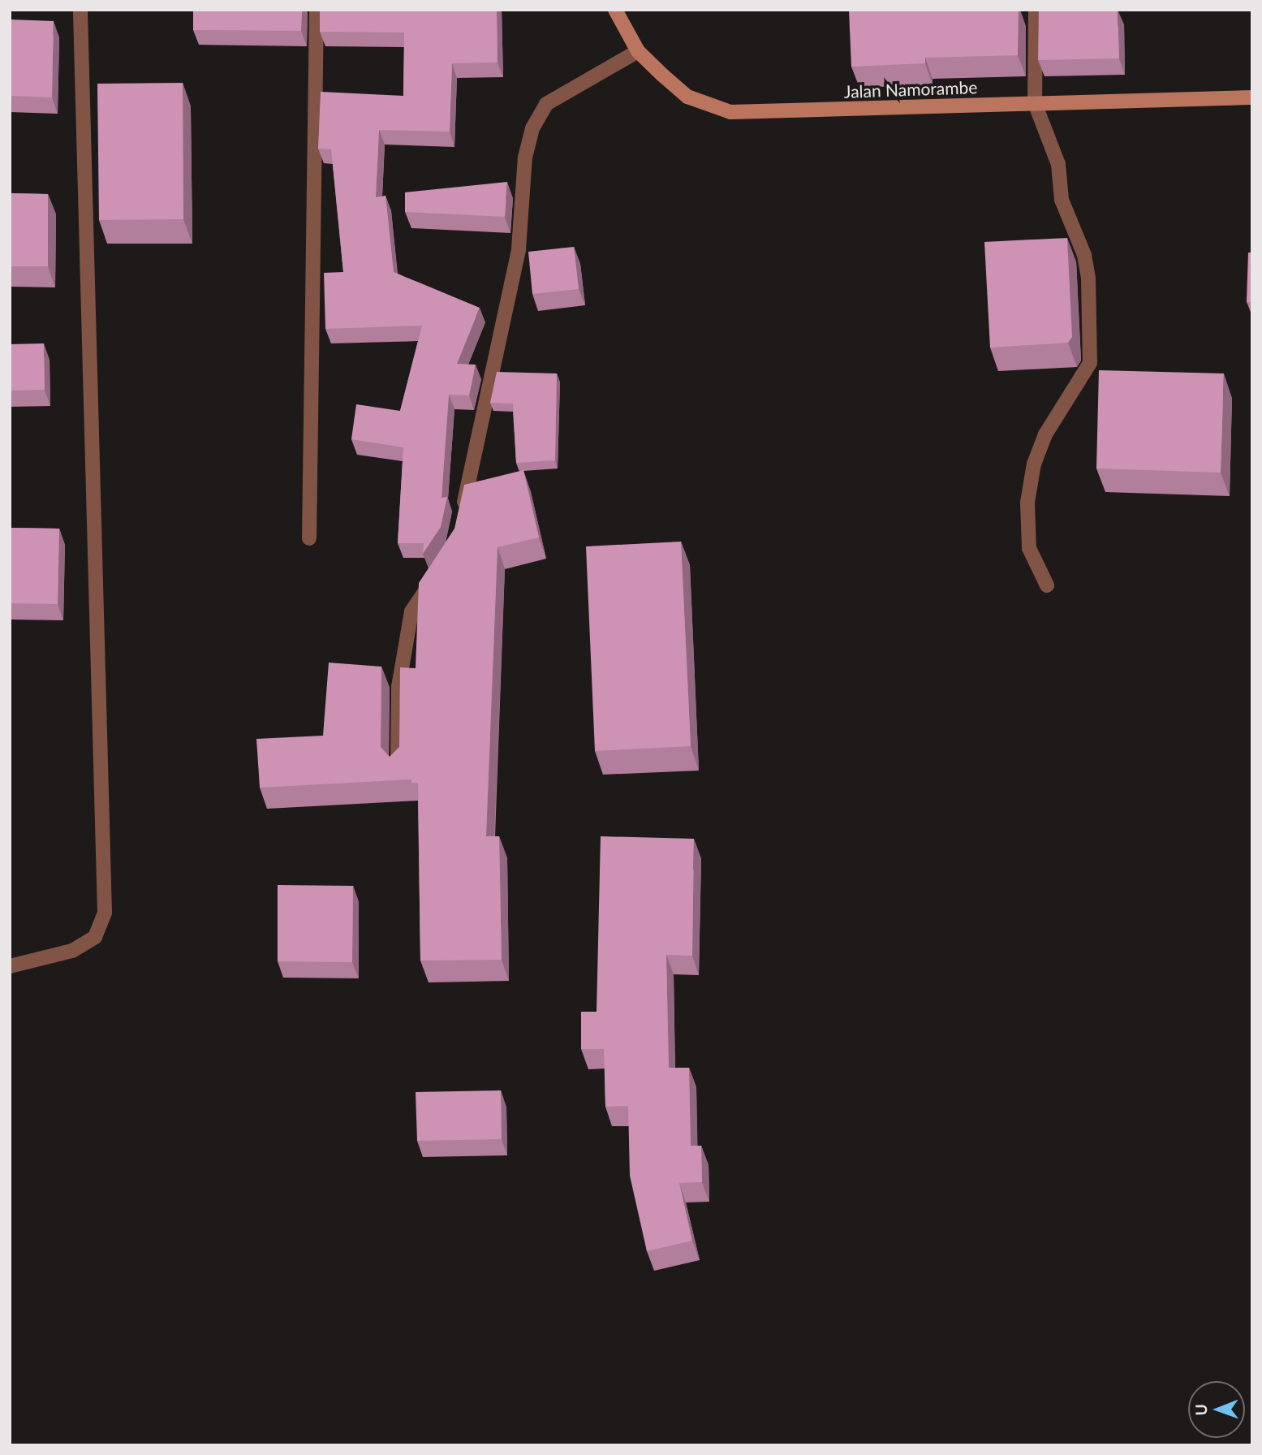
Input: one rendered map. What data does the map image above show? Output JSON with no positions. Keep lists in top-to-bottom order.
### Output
{
  "streets": {
    "main road": ["Jalan Namorambe"]
  },
  "north": "left"
}
